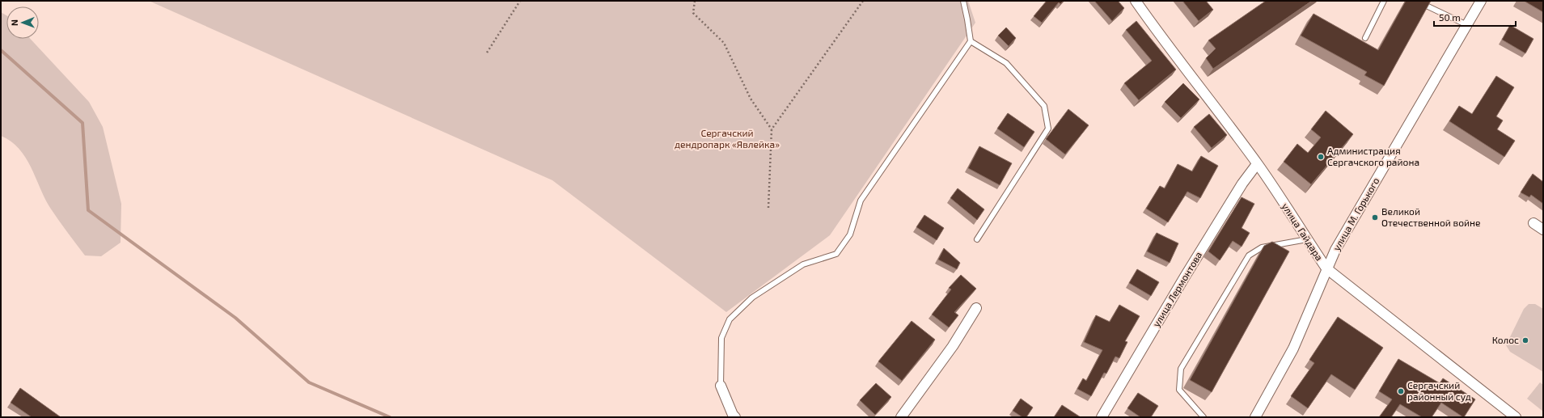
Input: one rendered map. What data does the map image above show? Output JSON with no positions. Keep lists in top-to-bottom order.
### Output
{
  "streets": {
    "street": ["улица М. Горького", "улица Гайдара", "улица Лермонтова"]
  },
  "crossings": [
    ["улица М. Горького", "улица Гайдара"],
    ["улица Гайдара", "улица Лермонтова"]
  ],
  "parks": ["Сергачский дендропарк «Явлейка»"],
  "places": [
    "Администрация Сергачского района",
    "Великой Отечественной войне",
    "Колос",
    "Сергачский районный суд"
  ],
  "scale_bar": "50 m",
  "north": "left"
}
